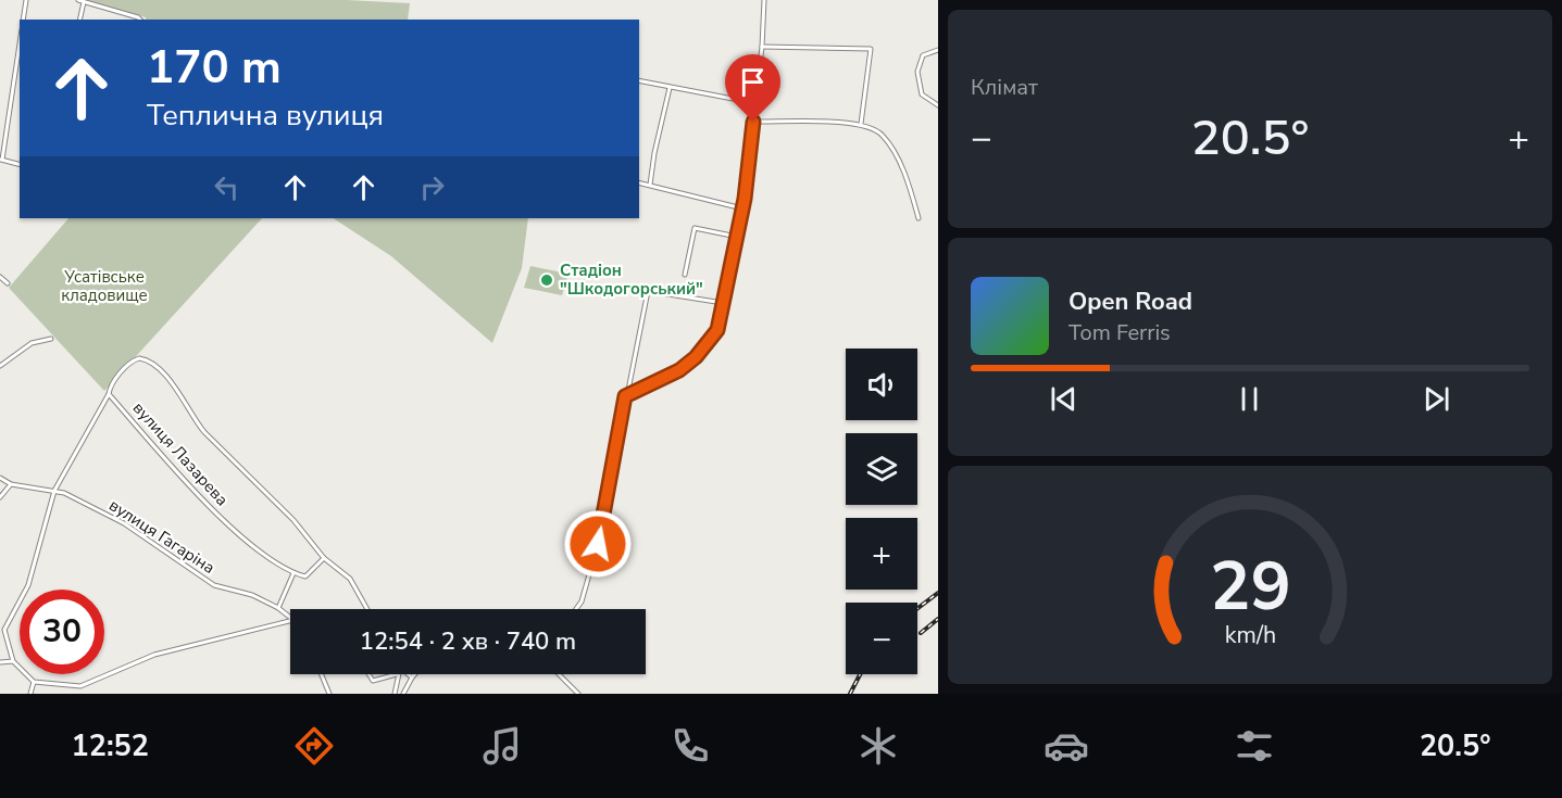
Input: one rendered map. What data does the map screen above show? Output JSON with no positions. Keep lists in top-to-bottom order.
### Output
{
  "streets": {
    "street": ["вулиця Лазарева", "вулиця Гагаріна"]
  },
  "parks": ["Усатівське кладовище"],
  "places": ["Стадіон \"Шкодогорський\""],
  "page": {
    "tile": "Клімат",
    "turn": ["170 m", "Теплична вулиця"],
    "heat": ["−", "20.5°", "+"],
    "song": ["Open Road", "Tom Ferris"],
    "map_buttons": ["+", "−"],
    "limit": "30",
    "trip": "12:54 · 2 хв · 740 m",
    "tabs": ["12:52", "20.5°"],
    "gauge": ["29", "km/h"]
  }
}
